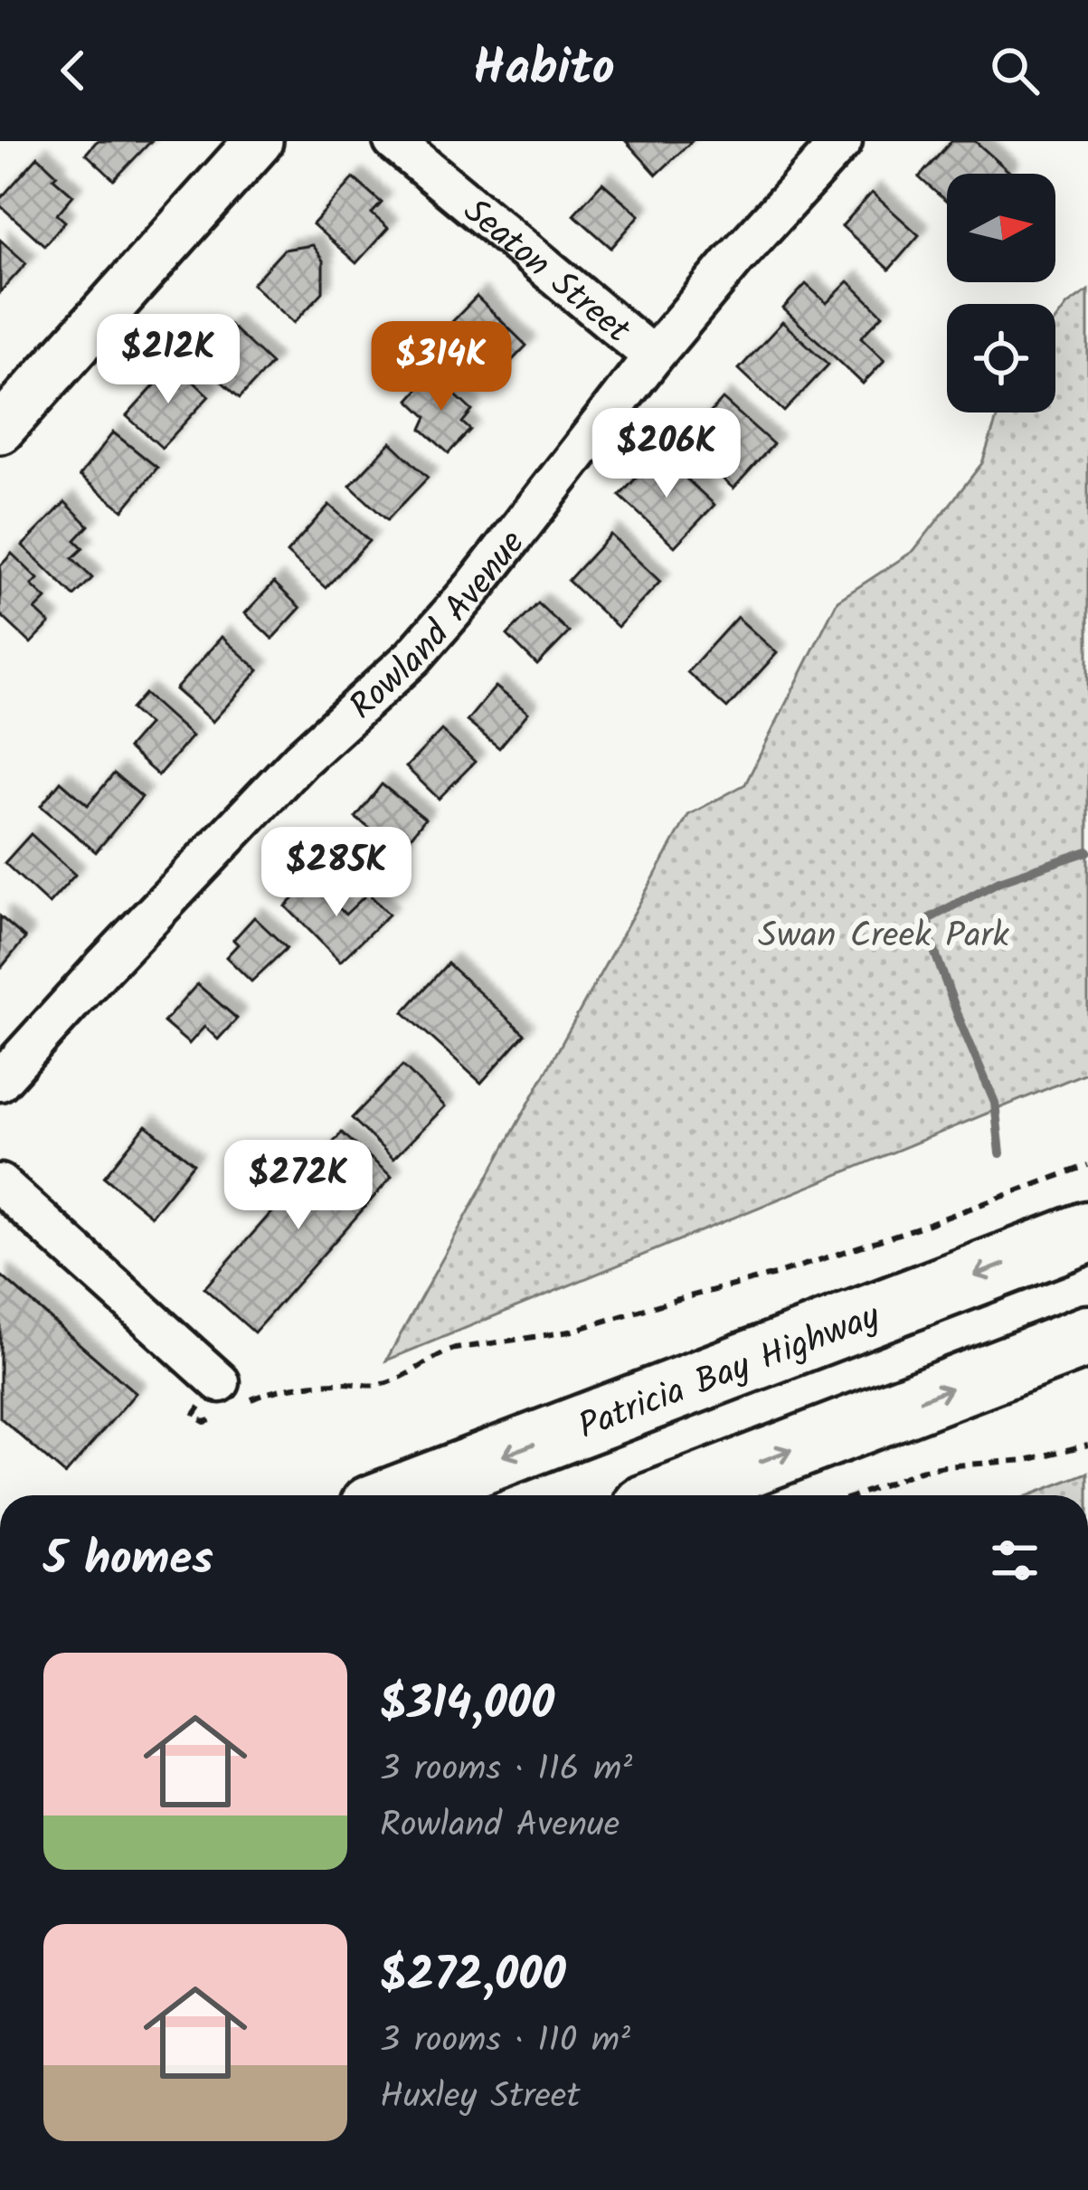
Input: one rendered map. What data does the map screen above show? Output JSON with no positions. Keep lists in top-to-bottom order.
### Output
{
  "streets": {
    "highway": ["Patricia Bay Highway"],
    "street": ["Seaton Street", "Rowland Avenue"]
  },
  "crossings": [
    ["Seaton Street", "Rowland Avenue"]
  ],
  "parks": ["Swan Creek Park"],
  "north": "right",
  "page": {
    "header": "Habito",
    "price": [
      "$212K",
      "$314K",
      "$206K",
      "$285K",
      "$272K"
    ],
    "heading": "5 homes",
    "list": [
      {
        "name": "$314,000",
        "note": "3 rooms · 116 m² · Rowland Avenue"
      },
      {
        "name": "$272,000",
        "note": "3 rooms · 110 m² · Huxley Street"
      }
    ]
  }
}
